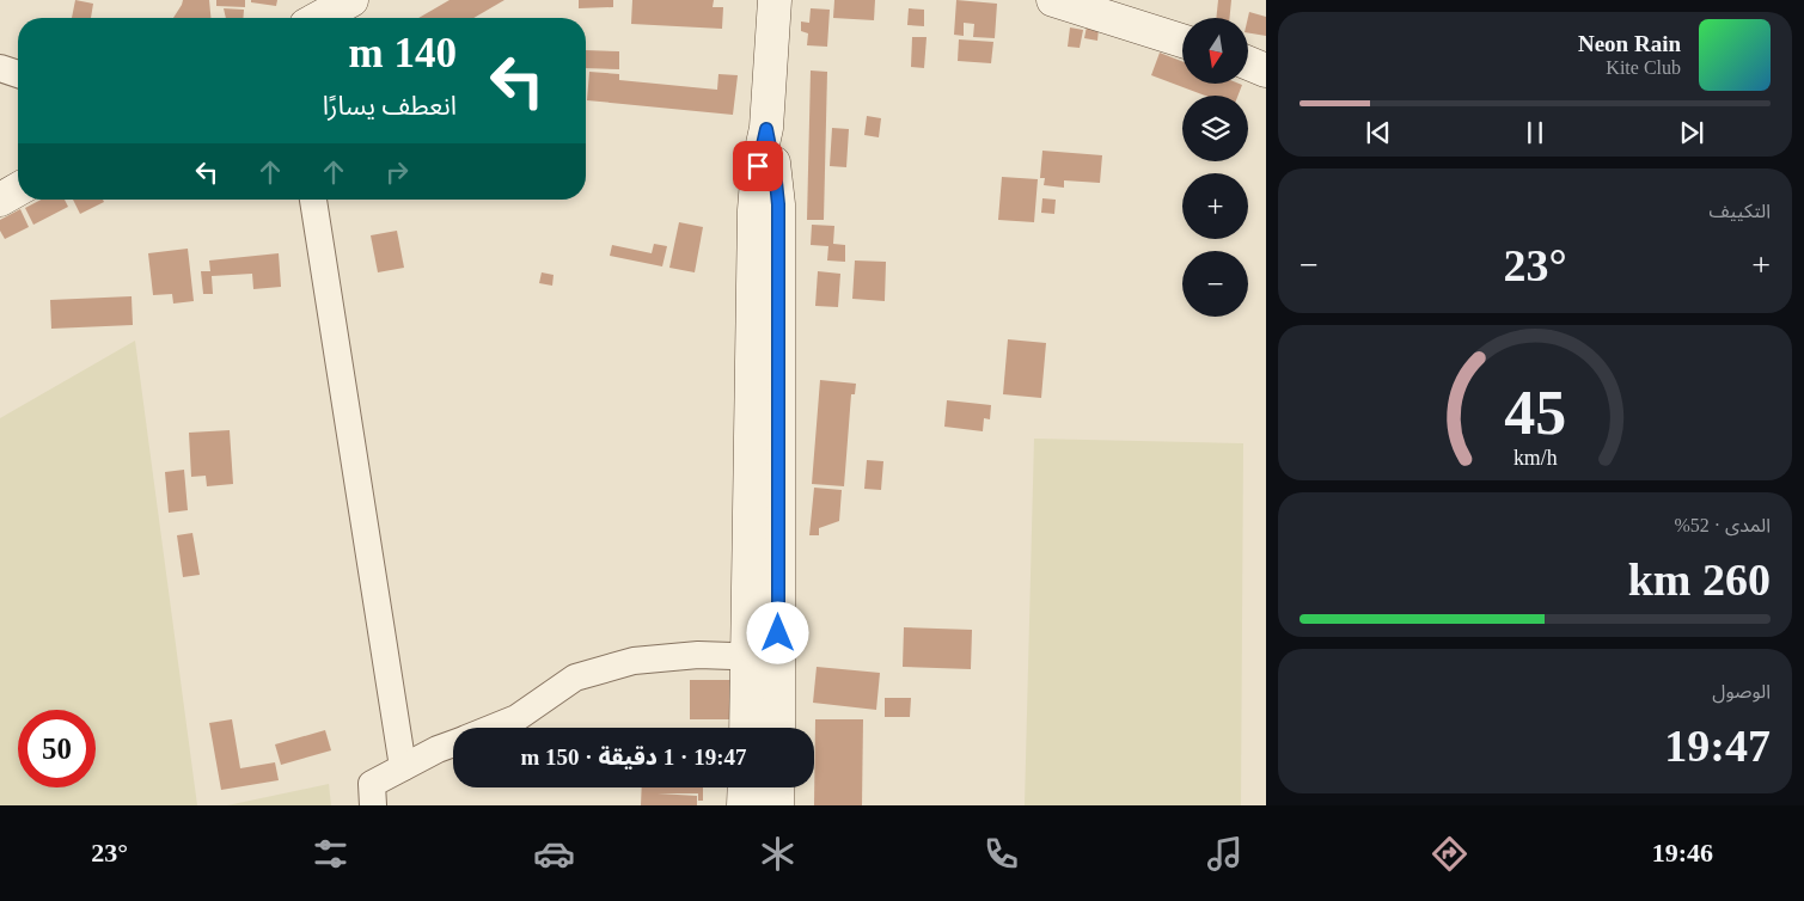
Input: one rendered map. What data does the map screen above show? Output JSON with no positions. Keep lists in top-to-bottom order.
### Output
{
  "north": "bottom",
  "page": {
    "map_buttons": ["+", "−"],
    "turn": ["140 m", "انعطف يسارًا"],
    "song": ["Neon Rain", "Kite Club"],
    "tile": [
      "التكييف",
      ["المدى · 52%", "260 km"],
      ["الوصول", "19:47"]
    ],
    "heat": ["−", "23°", "+"],
    "limit": "50",
    "trip": "19:47 · 1 دقيقة · 150 m",
    "tabs": ["19:46", "23°"],
    "gauge": ["45", "km/h"]
  }
}
